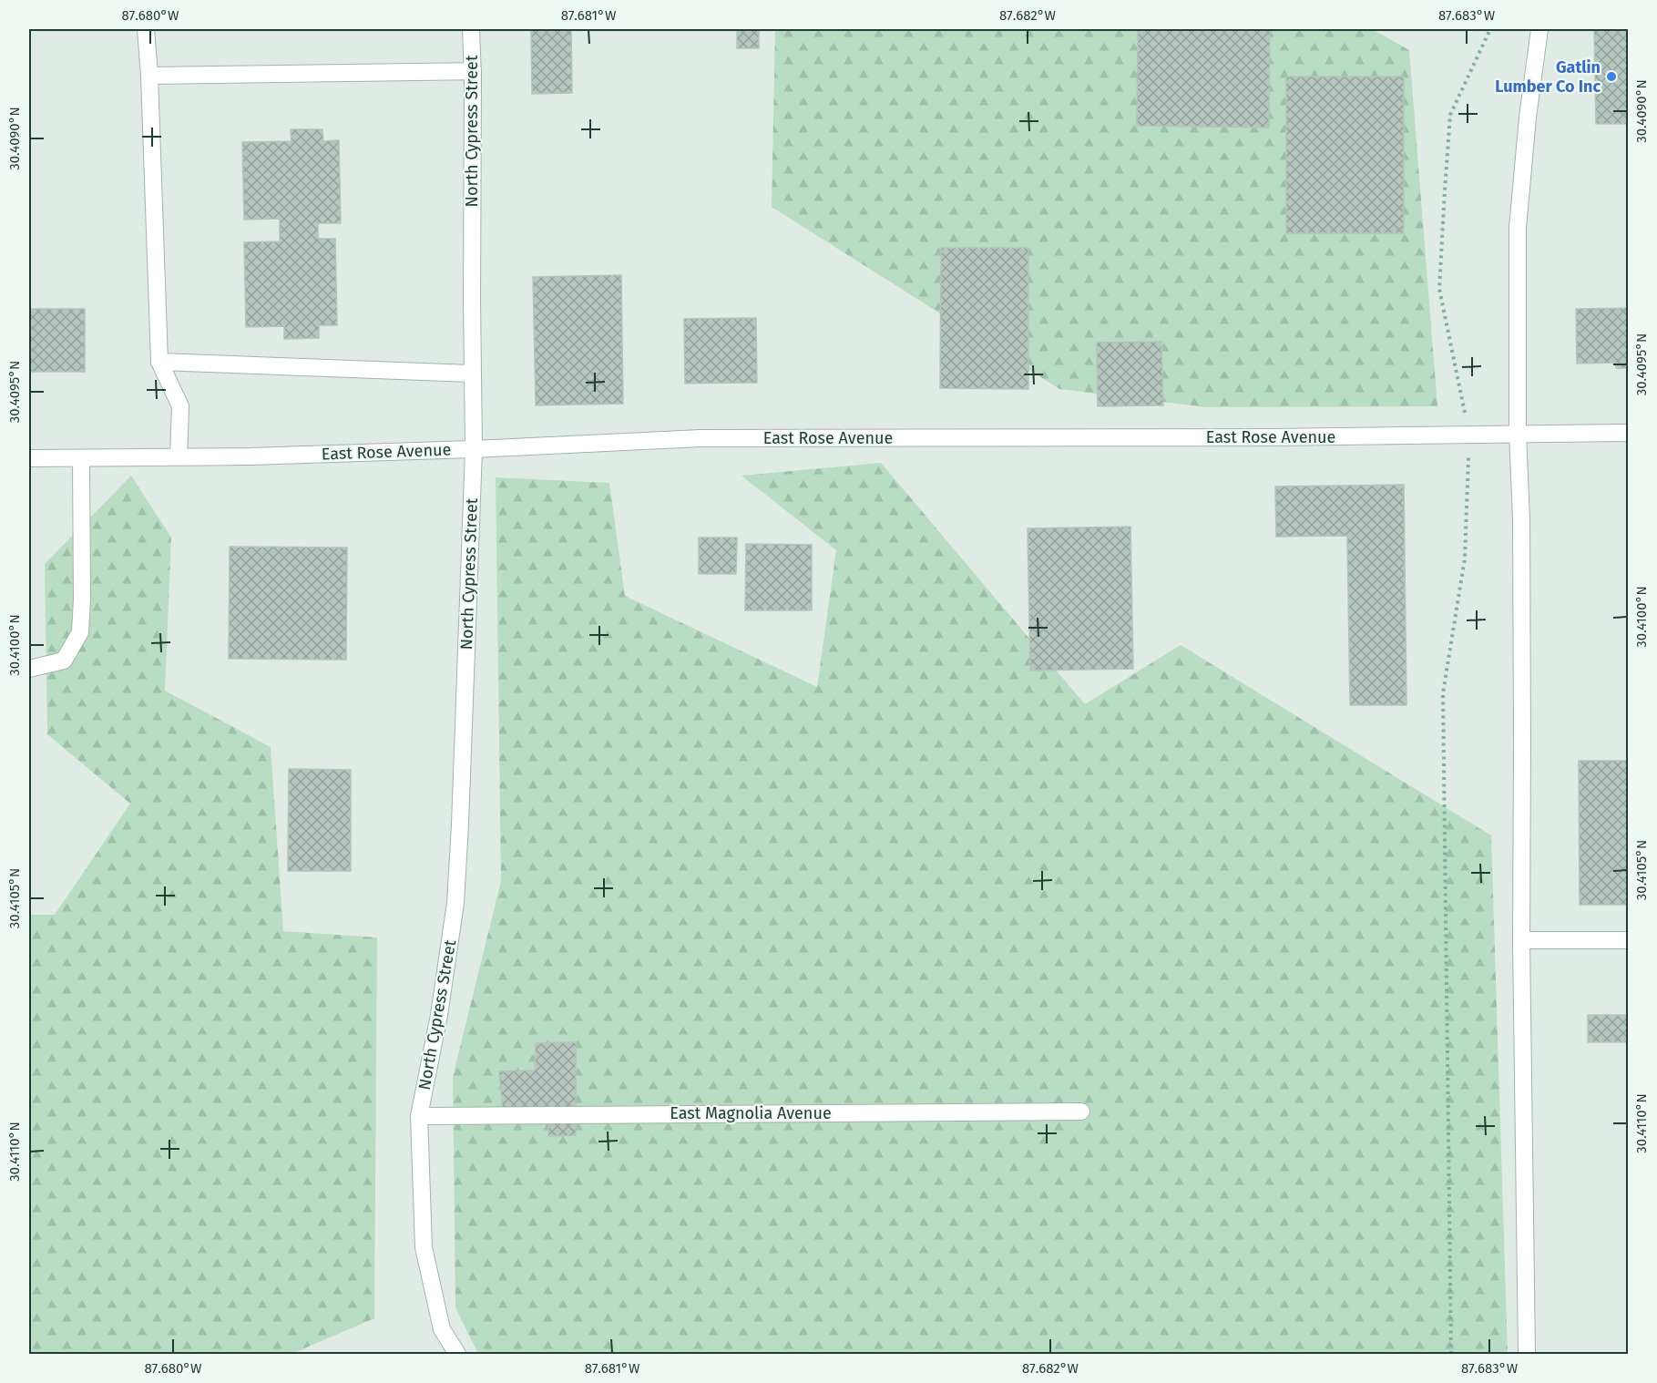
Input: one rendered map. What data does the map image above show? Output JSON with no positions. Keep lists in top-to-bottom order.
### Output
{
  "streets": {
    "street": ["North Cypress Street", "East Rose Avenue", "East Magnolia Avenue"]
  },
  "crossings": [
    ["North Cypress Street", "East Rose Avenue"],
    ["North Cypress Street", "East Magnolia Avenue"]
  ],
  "places": ["Gatlin Lumber Co Inc"],
  "coordinates": [
    "87.680°W",
    "87.681°W",
    "87.682°W",
    "87.683°W",
    "30.4090°N",
    "30.4095°N",
    "30.4100°N",
    "30.4105°N",
    "30.4110°N"
  ]
}
